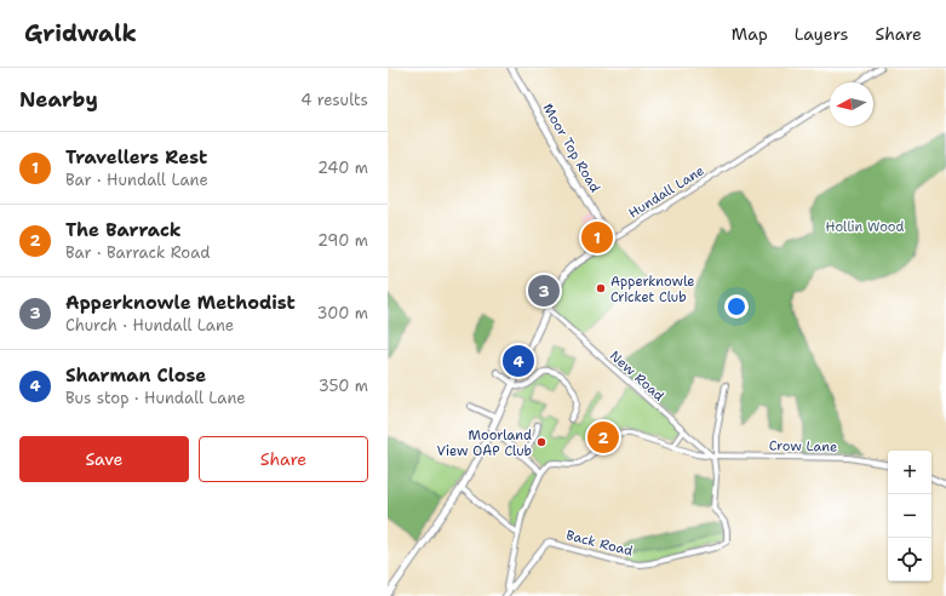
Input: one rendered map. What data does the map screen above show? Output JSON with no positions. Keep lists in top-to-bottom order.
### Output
{
  "streets": {
    "street": [
      "Moor Top Road",
      "Hundall Lane",
      "New Road",
      "Crow Lane",
      "Back Road"
    ]
  },
  "crossings": [
    ["Moor Top Road", "Hundall Lane"],
    ["Hundall Lane", "New Road"],
    ["New Road", "Crow Lane"],
    ["New Road", "Back Road"],
    ["Crow Lane", "Back Road"]
  ],
  "parks": ["Hollin Wood"],
  "places": ["Apperknowle Cricket Club", "Moorland View OAP Club"],
  "north": "left",
  "page": {
    "header": "Gridwalk",
    "nav": ["Map", "Layers", "Share"],
    "heading": ["Nearby", "4 results"],
    "list": [
      {
        "mark": "1",
        "name": "Travellers Rest",
        "note": "Bar · Hundall Lane",
        "value": "240 m"
      },
      {
        "mark": "2",
        "name": "The Barrack",
        "note": "Bar · Barrack Road",
        "value": "290 m"
      },
      {
        "mark": "3",
        "name": "Apperknowle Methodist",
        "note": "Church · Hundall Lane",
        "value": "300 m"
      },
      {
        "mark": "4",
        "name": "Sharman Close",
        "note": "Bus stop · Hundall Lane",
        "value": "350 m"
      }
    ],
    "pins": [
      "1",
      "3",
      "4",
      "2"
    ],
    "buttons": ["Save", "Share"],
    "map_buttons": ["+", "−"]
  }
}
